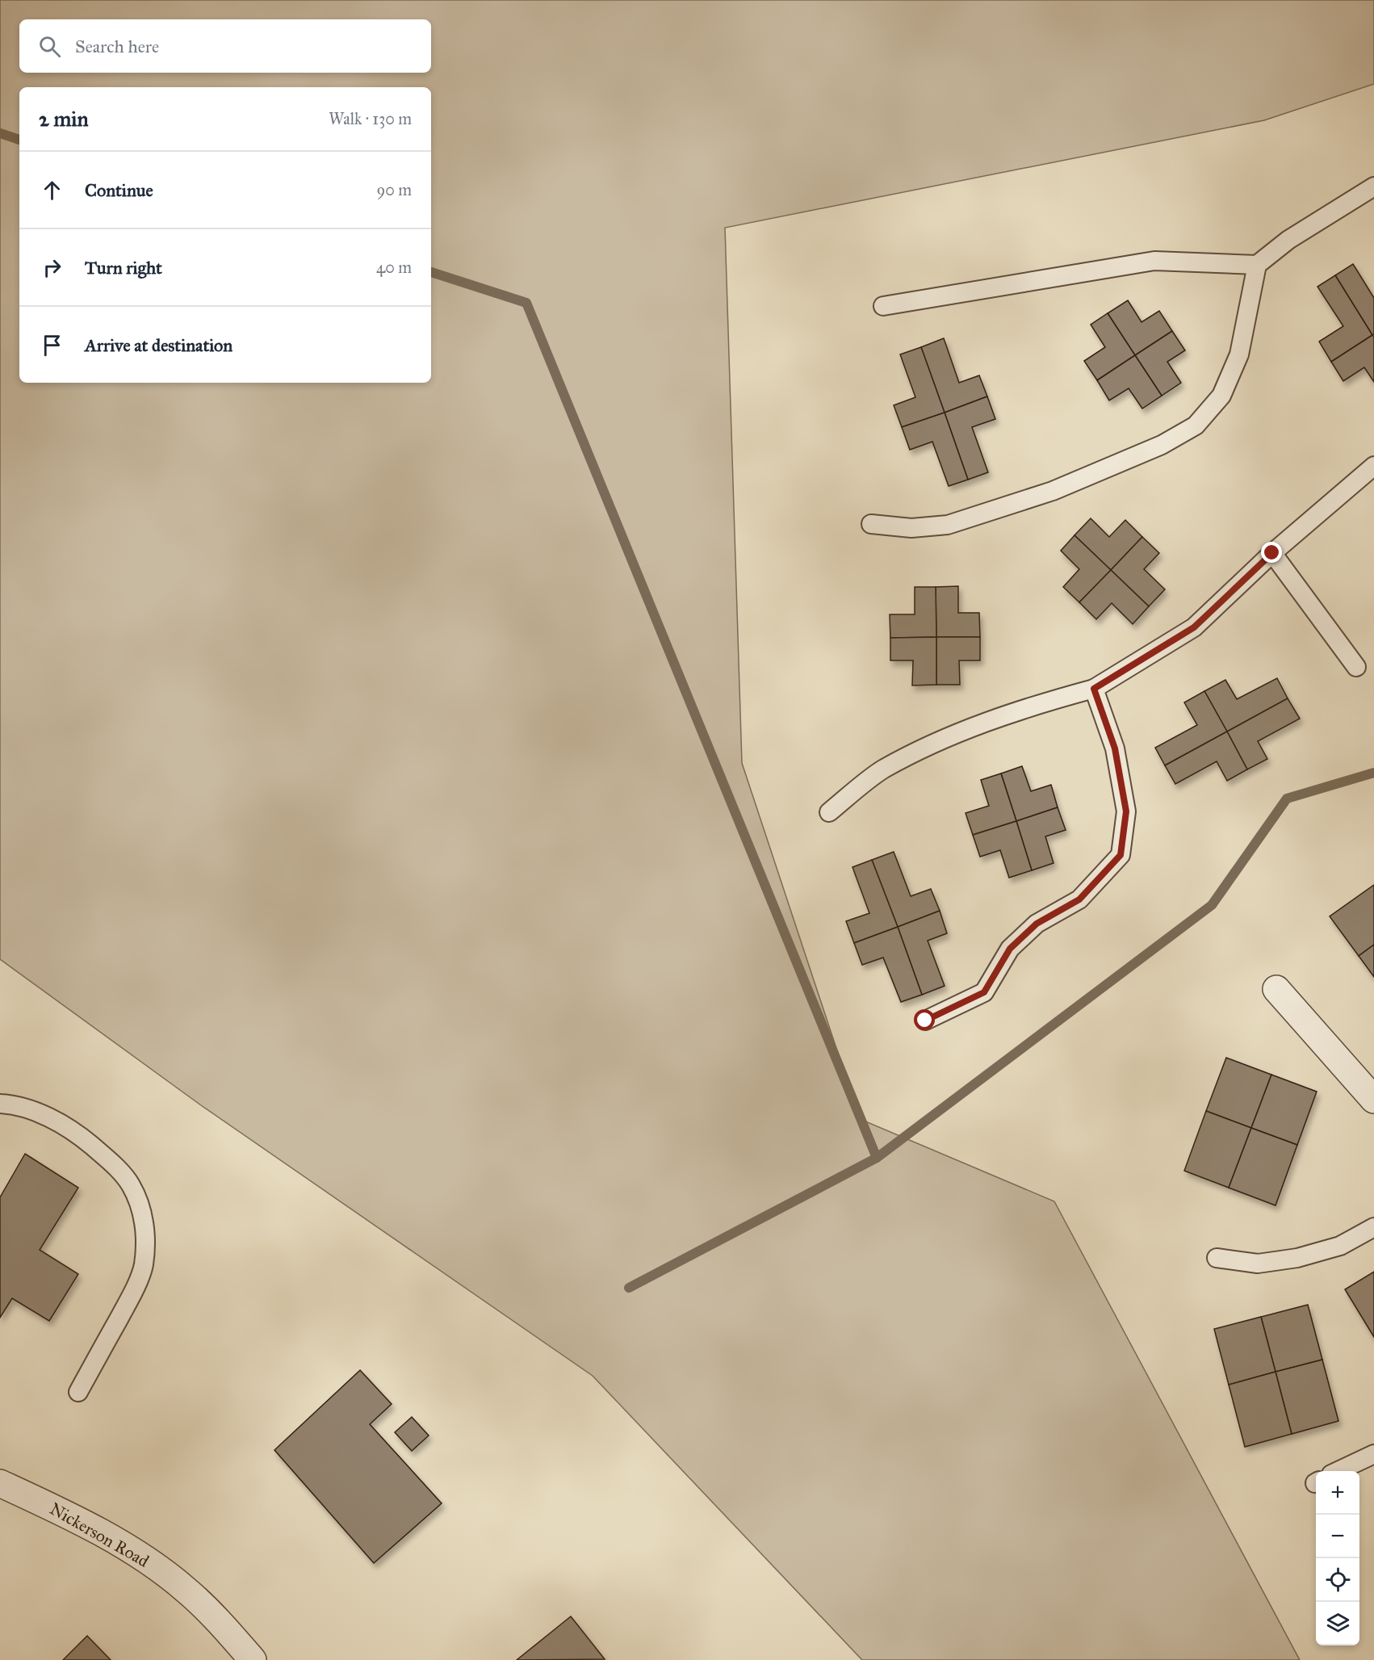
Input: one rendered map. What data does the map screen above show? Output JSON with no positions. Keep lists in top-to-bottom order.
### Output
{
  "streets": {
    "street": ["Nickerson Road"]
  },
  "page": {
    "search": "Search here",
    "heading": ["2 min", "Walk · 130 m"],
    "list": [
      ["Continue", "90 m"],
      ["Turn right", "40 m"],
      "Arrive at destination"
    ],
    "map_buttons": ["+", "−"]
  }
}
